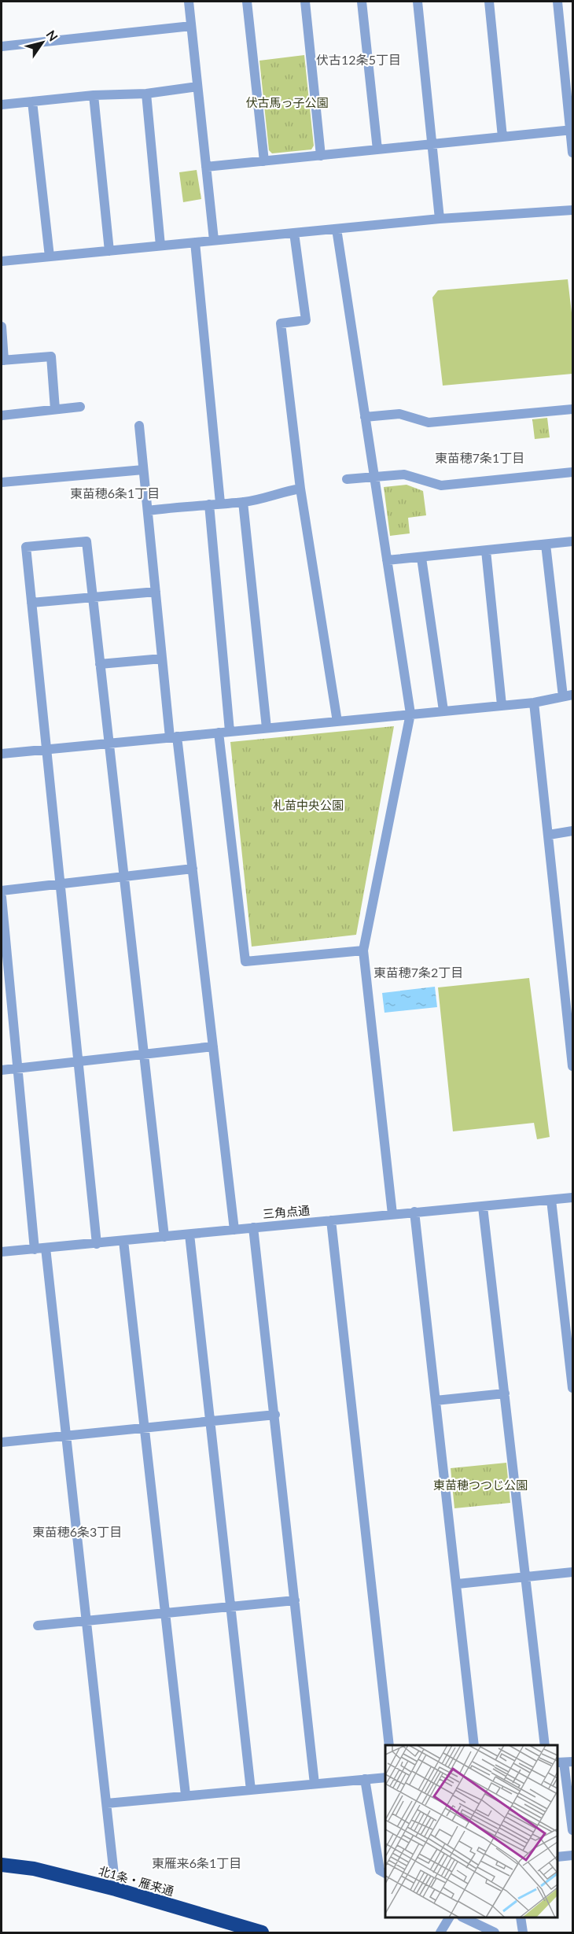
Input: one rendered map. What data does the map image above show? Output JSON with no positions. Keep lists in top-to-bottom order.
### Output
{
  "streets": {
    "highway": ["北1条・雁来通"],
    "street": ["三角点通"]
  },
  "districts": [
    "伏古12条5丁目",
    "東苗穂7条1丁目",
    "東苗穂6条1丁目",
    "東苗穂7条2丁目",
    "東苗穂6条3丁目",
    "東雁来6条1丁目"
  ],
  "parks": ["伏古馬っ子公園", "札苗中央公園", "東苗穂つつじ公園"],
  "north": "top right"
}
